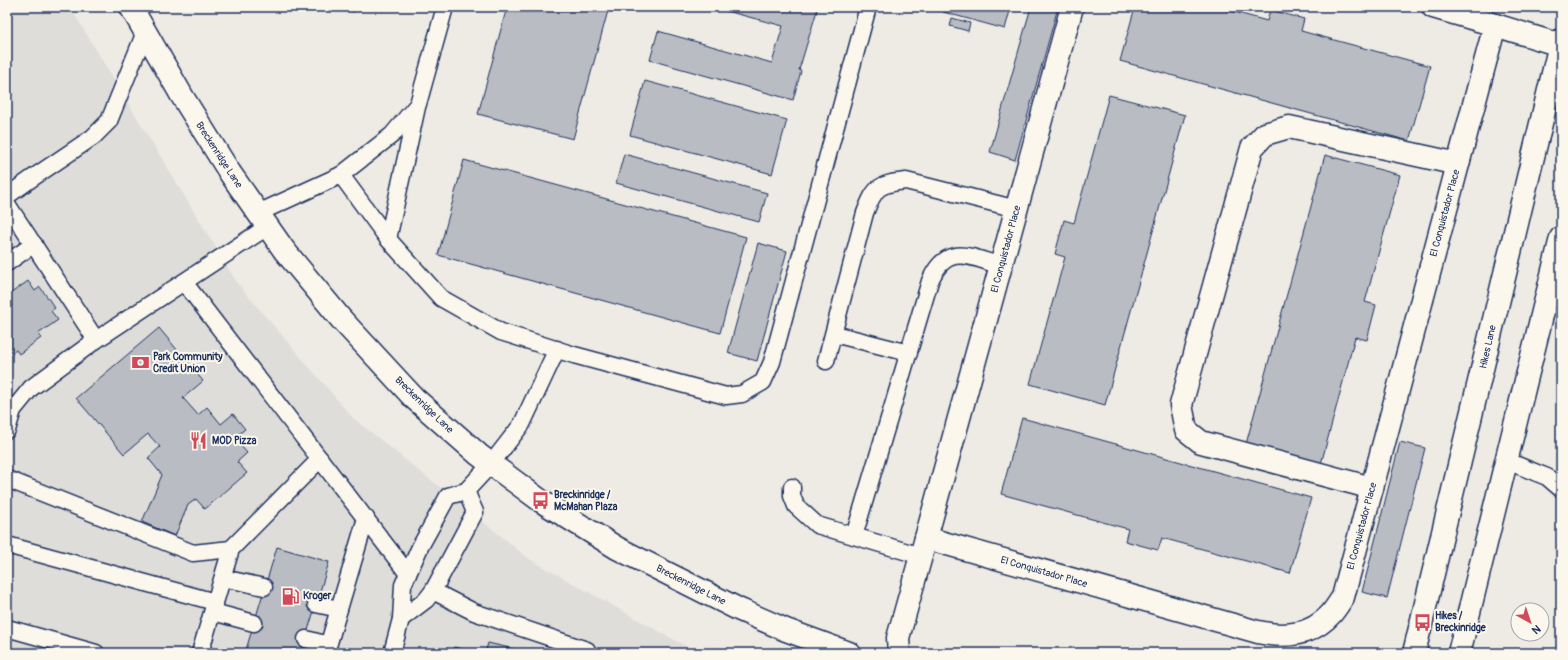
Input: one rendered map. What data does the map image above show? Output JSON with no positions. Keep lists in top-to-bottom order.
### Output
{
  "streets": {
    "street": ["Breckenridge Lane", "El Conquistador Place", "Hikes Lane"]
  },
  "places": {
    "bank": ["Park Community Credit Union"],
    "restaurant": ["MOD Pizza"],
    "bus stop": ["Breckinridge / McMahan Plaza", "Hikes / Breckinridge"],
    "fuel station": ["Kroger"]
  },
  "north": "bottom right"
}
